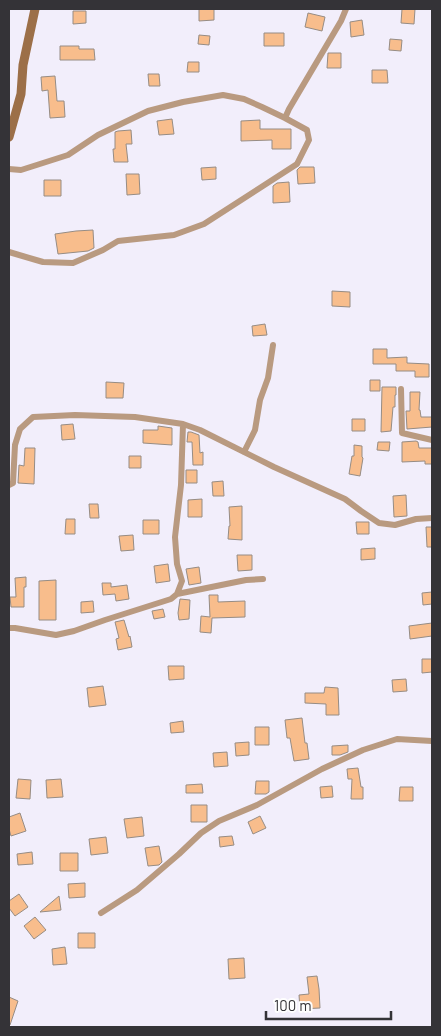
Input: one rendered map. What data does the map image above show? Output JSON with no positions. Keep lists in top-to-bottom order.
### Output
{
  "scale_bar": "100 m"
}
